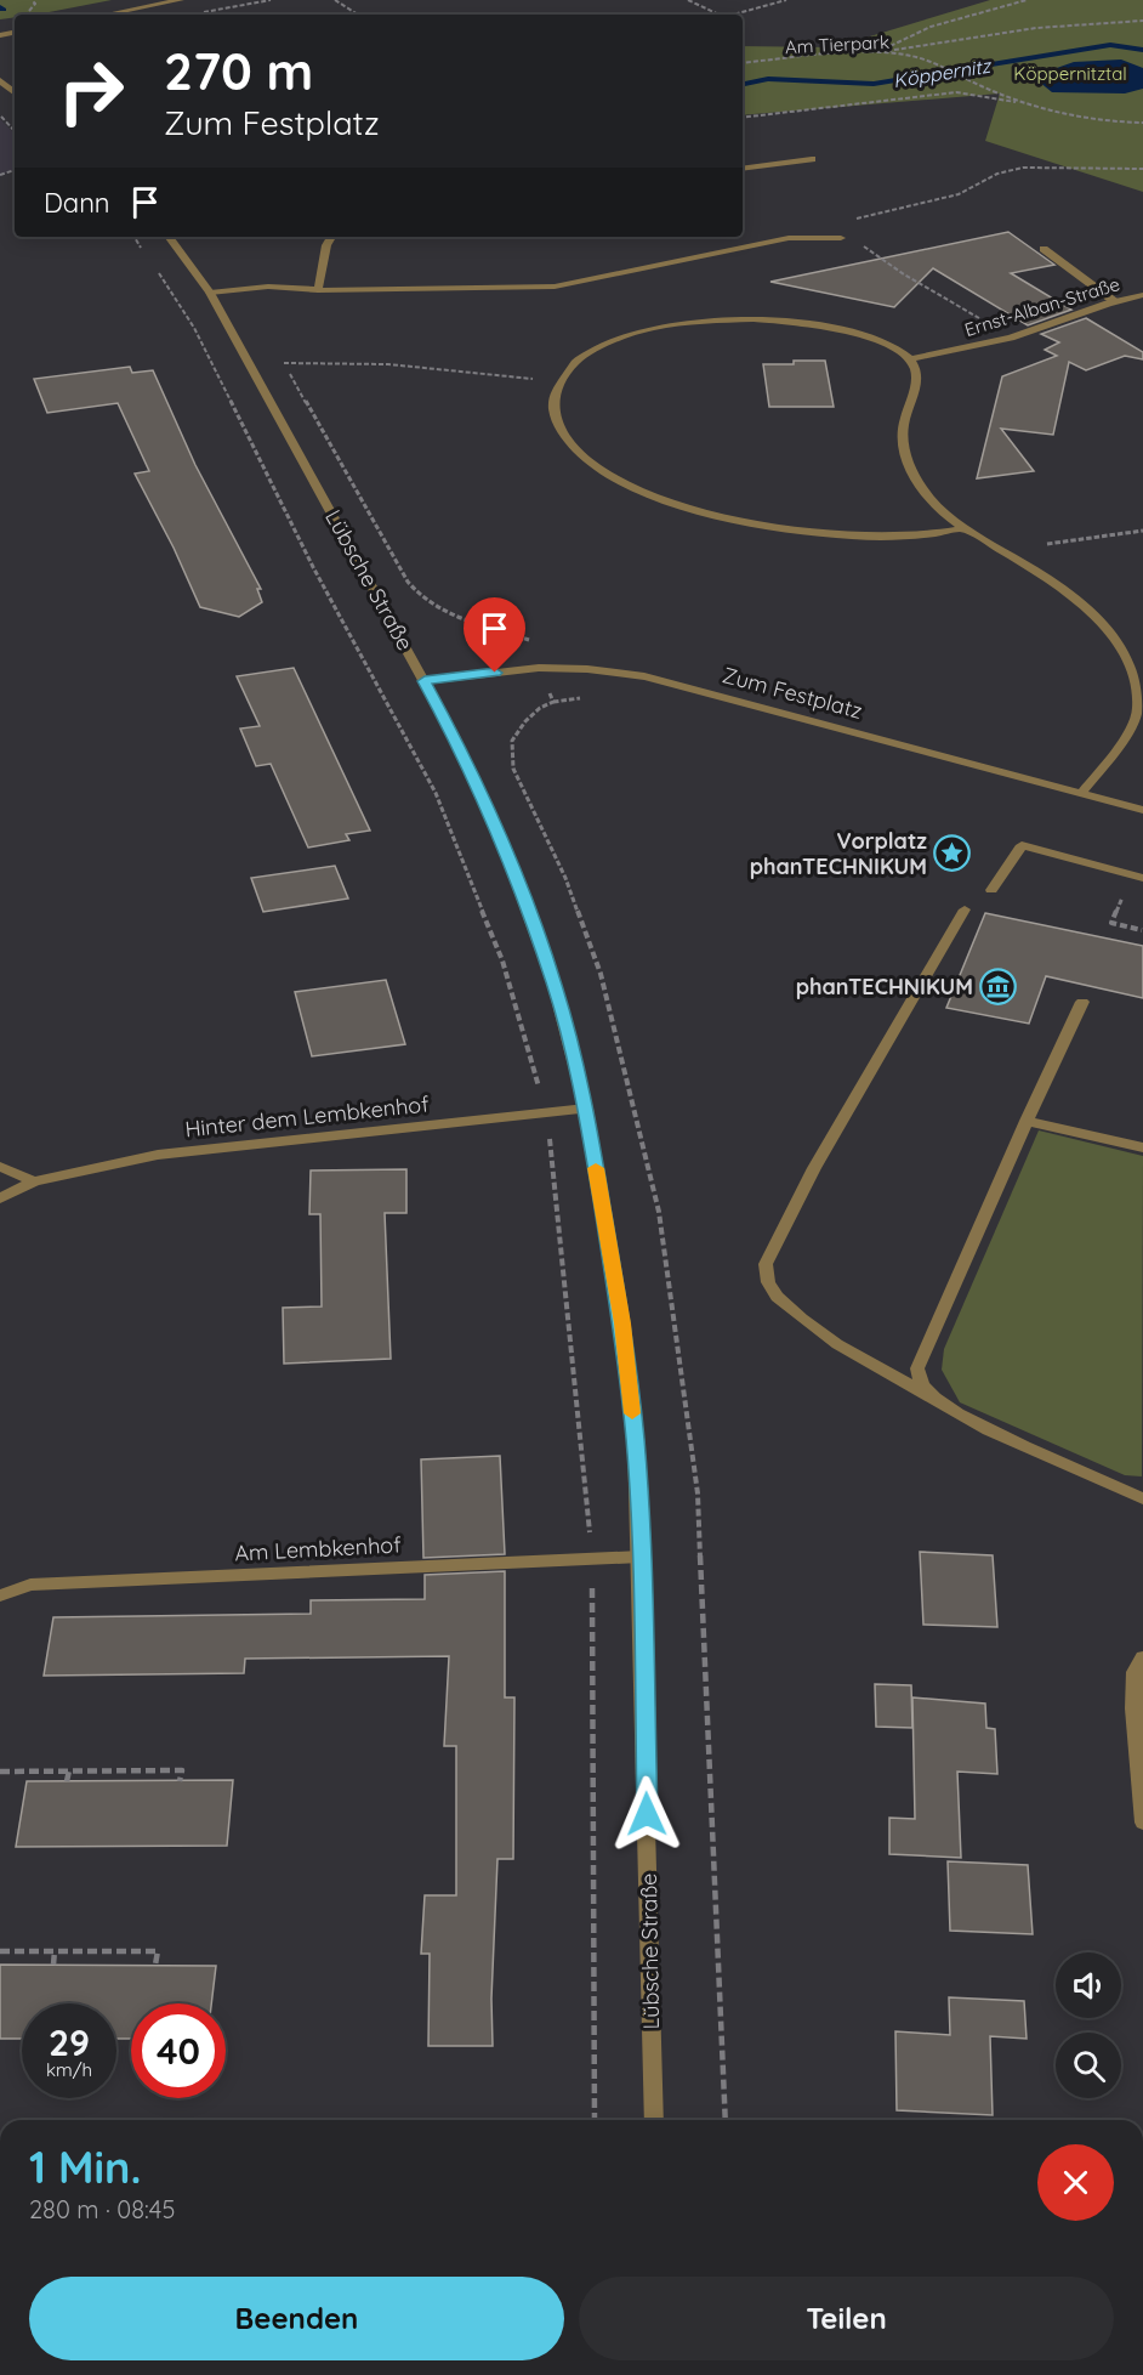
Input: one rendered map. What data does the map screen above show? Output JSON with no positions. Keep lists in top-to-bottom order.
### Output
{
  "streets": {
    "street": [
      "Ernst-Alban-Straße",
      "Lübsche Straße",
      "Zum Festplatz",
      "Hinter dem Lembkenhof",
      "Am Lembkenhof"
    ],
    "path": ["Am Tierpark"]
  },
  "crossings": [
    ["Lübsche Straße", "Zum Festplatz"],
    ["Lübsche Straße", "Hinter dem Lembkenhof"],
    ["Lübsche Straße", "Am Lembkenhof"]
  ],
  "water": ["Köppernitz"],
  "parks": ["Köppernitztal"],
  "places": {
    "place": ["Vorplatz phanTECHNIKUM"],
    "museum": ["phanTECHNIKUM"]
  },
  "page": {
    "turn": ["270 m", "Zum Festplatz"],
    "then": "Dann",
    "speed": "29 km/h",
    "limit": "40",
    "heading": ["1 Min.", "280 m · 08:45"],
    "buttons": ["Beenden", "Teilen"]
  }
}
